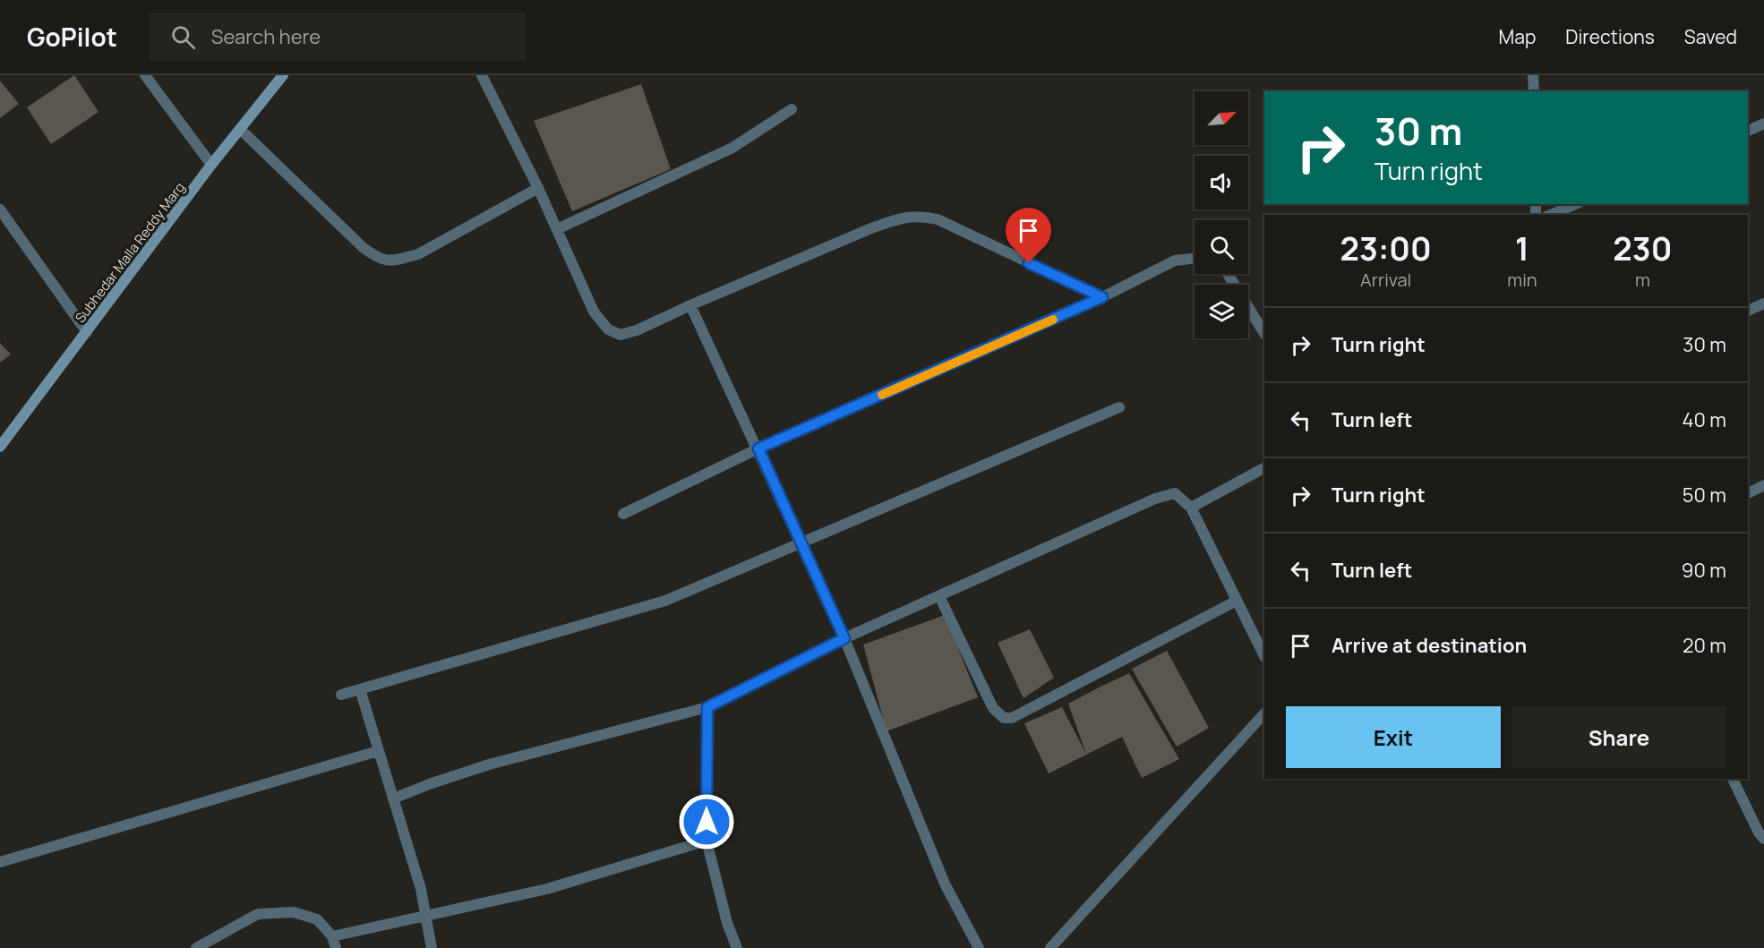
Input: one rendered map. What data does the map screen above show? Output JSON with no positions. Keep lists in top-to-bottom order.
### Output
{
  "streets": {
    "main road": ["Subhedar Malla Reddy Marg"]
  },
  "north": "top right",
  "page": {
    "header": "GoPilot",
    "search": "Search here",
    "nav": ["Map", "Directions", "Saved"],
    "turn": ["30 m", "Turn right"],
    "eta": [
      "23:00",
      "Arrival",
      "1",
      "min",
      "230",
      "m"
    ],
    "list": [
      {
        "name": "Turn right",
        "value": "30 m"
      },
      {
        "name": "Turn left",
        "value": "40 m"
      },
      {
        "name": "Turn right",
        "value": "50 m"
      },
      {
        "name": "Turn left",
        "value": "90 m"
      },
      {
        "name": "Arrive at destination",
        "value": "20 m"
      }
    ],
    "buttons": ["Exit", "Share"]
  }
}
